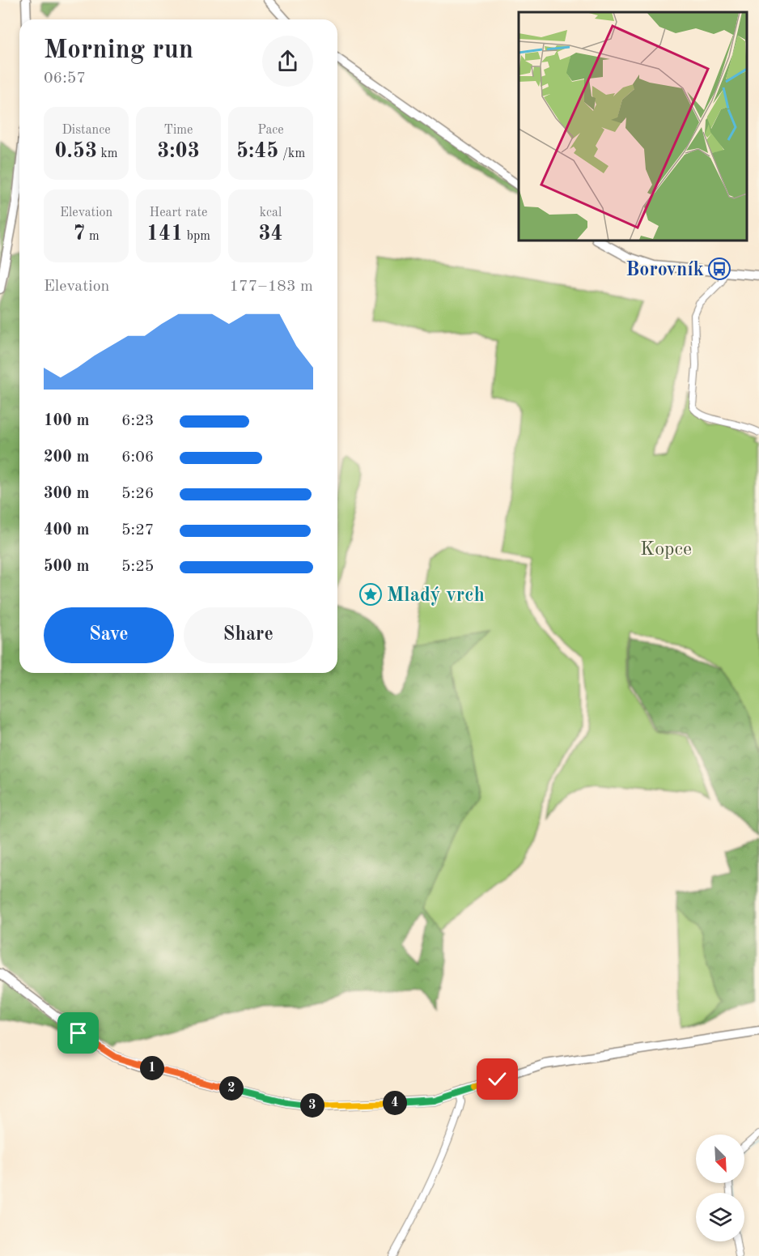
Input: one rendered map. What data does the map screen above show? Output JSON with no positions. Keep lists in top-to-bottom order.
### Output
{
  "parks": ["Kopce"],
  "places": {
    "bus stop": ["Borovník"],
    "place": ["Mladý vrch"]
  },
  "north": "bottom right",
  "page": {
    "heading": ["Morning run", "06:57"],
    "stats": [
      ["Distance", "0.53 km"],
      ["Time", "3:03"],
      ["Pace", "5:45 /km"],
      ["Elevation", "7 m"],
      ["Heart rate", "141 bpm"],
      ["kcal", "34"]
    ],
    "chart": ["Elevation", "177–183 m"],
    "list": [
      {
        "name": "100 m",
        "note": "6:23"
      },
      {
        "name": "200 m",
        "note": "6:06"
      },
      {
        "name": "300 m",
        "note": "5:26"
      },
      {
        "name": "400 m",
        "note": "5:27"
      },
      {
        "name": "500 m",
        "note": "5:25"
      }
    ],
    "buttons": ["Save", "Share"],
    "pins": [
      "1",
      "2",
      "4",
      "3"
    ]
  }
}
